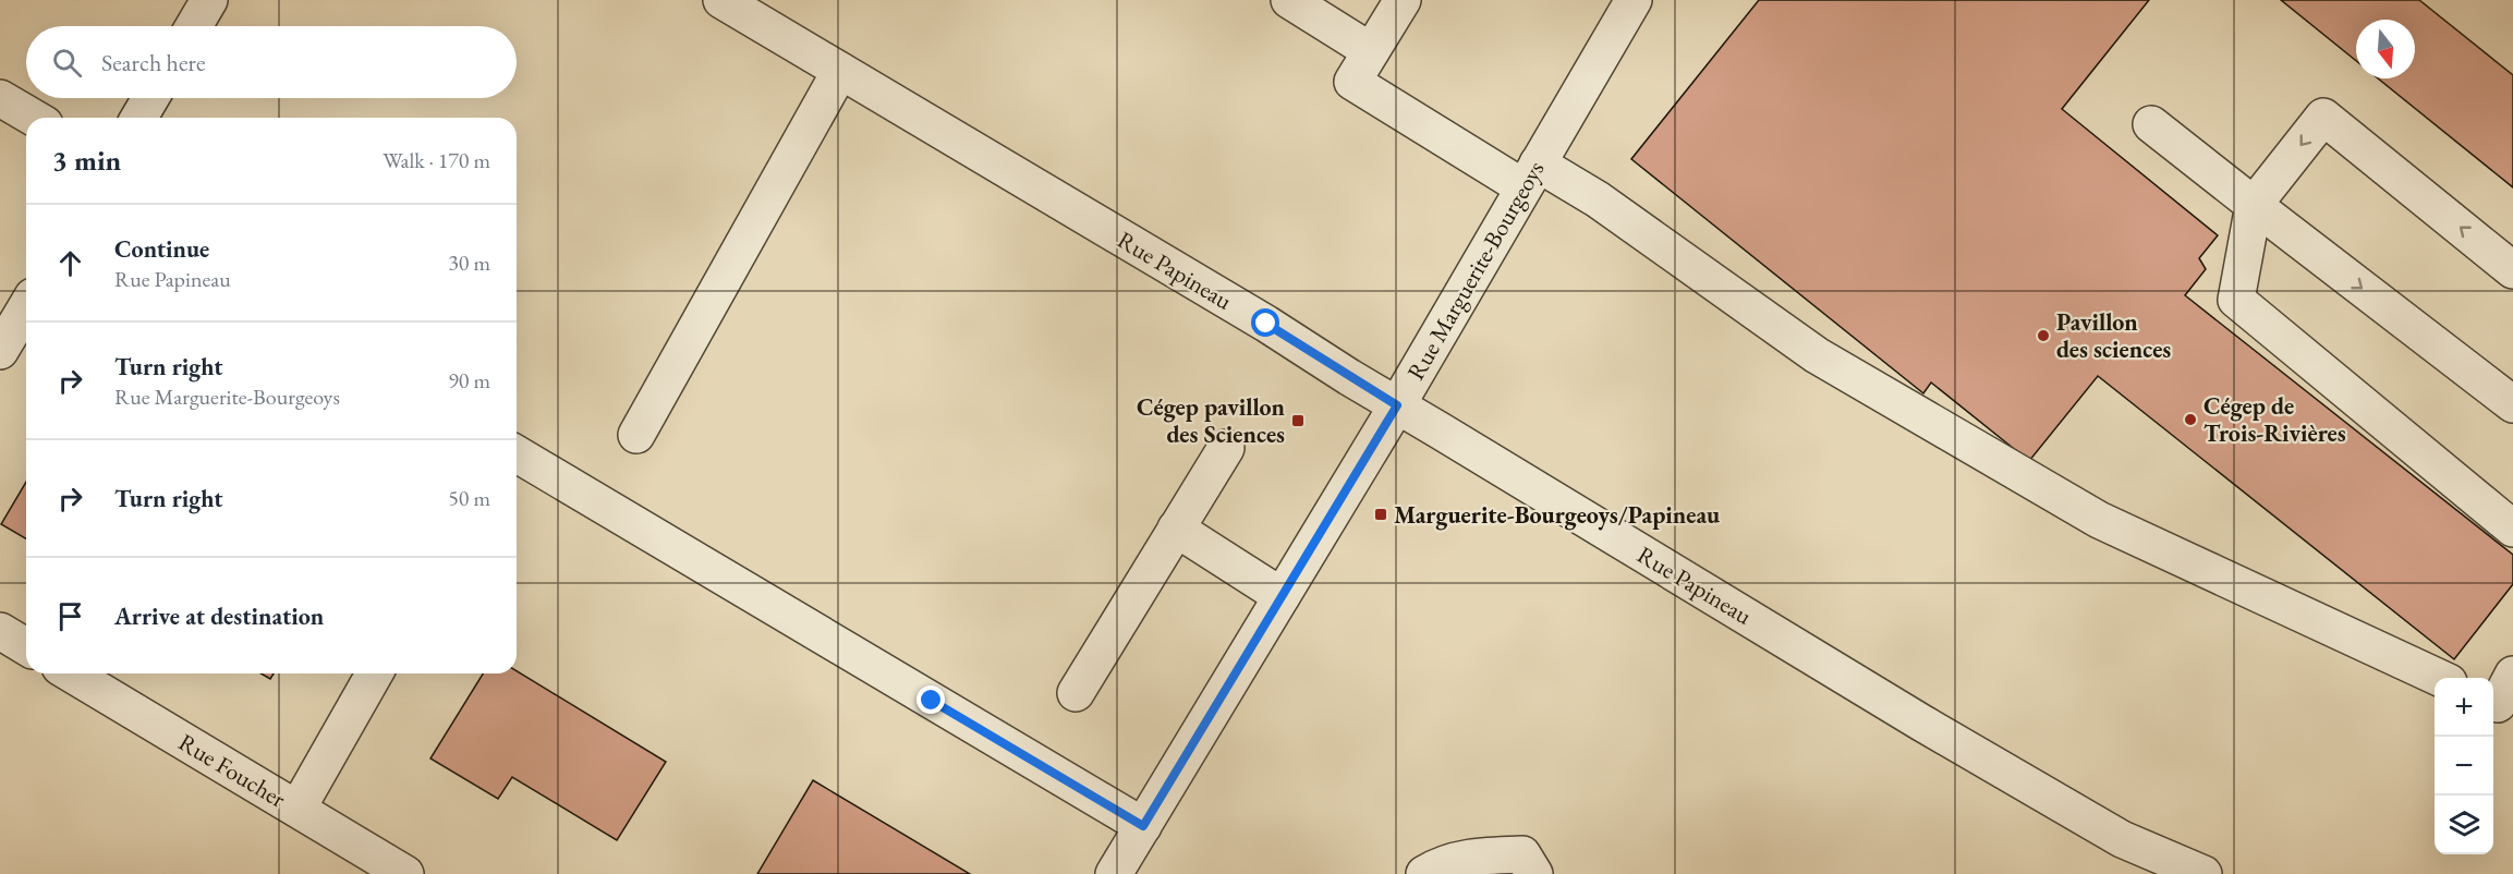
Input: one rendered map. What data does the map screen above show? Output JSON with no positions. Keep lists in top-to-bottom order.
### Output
{
  "streets": {
    "street": ["Rue Papineau", "Rue Marguerite-Bourgeoys", "Rue Foucher"]
  },
  "crossings": [
    ["Rue Papineau", "Rue Marguerite-Bourgeoys"]
  ],
  "places": {
    "other": ["Pavillon des sciences", "Cégep de Trois-Rivières"],
    "transit": ["Cégep pavillon des Sciences", "Marguerite-Bourgeoys/Papineau"]
  },
  "north": "bottom",
  "page": {
    "search": "Search here",
    "heading": ["3 min", "Walk · 170 m"],
    "list": [
      ["Continue", "Rue Papineau", "30 m"],
      ["Turn right", "Rue Marguerite-Bourgeoys", "90 m"],
      ["Turn right", "50 m"],
      "Arrive at destination"
    ],
    "map_buttons": ["+", "−"]
  }
}
